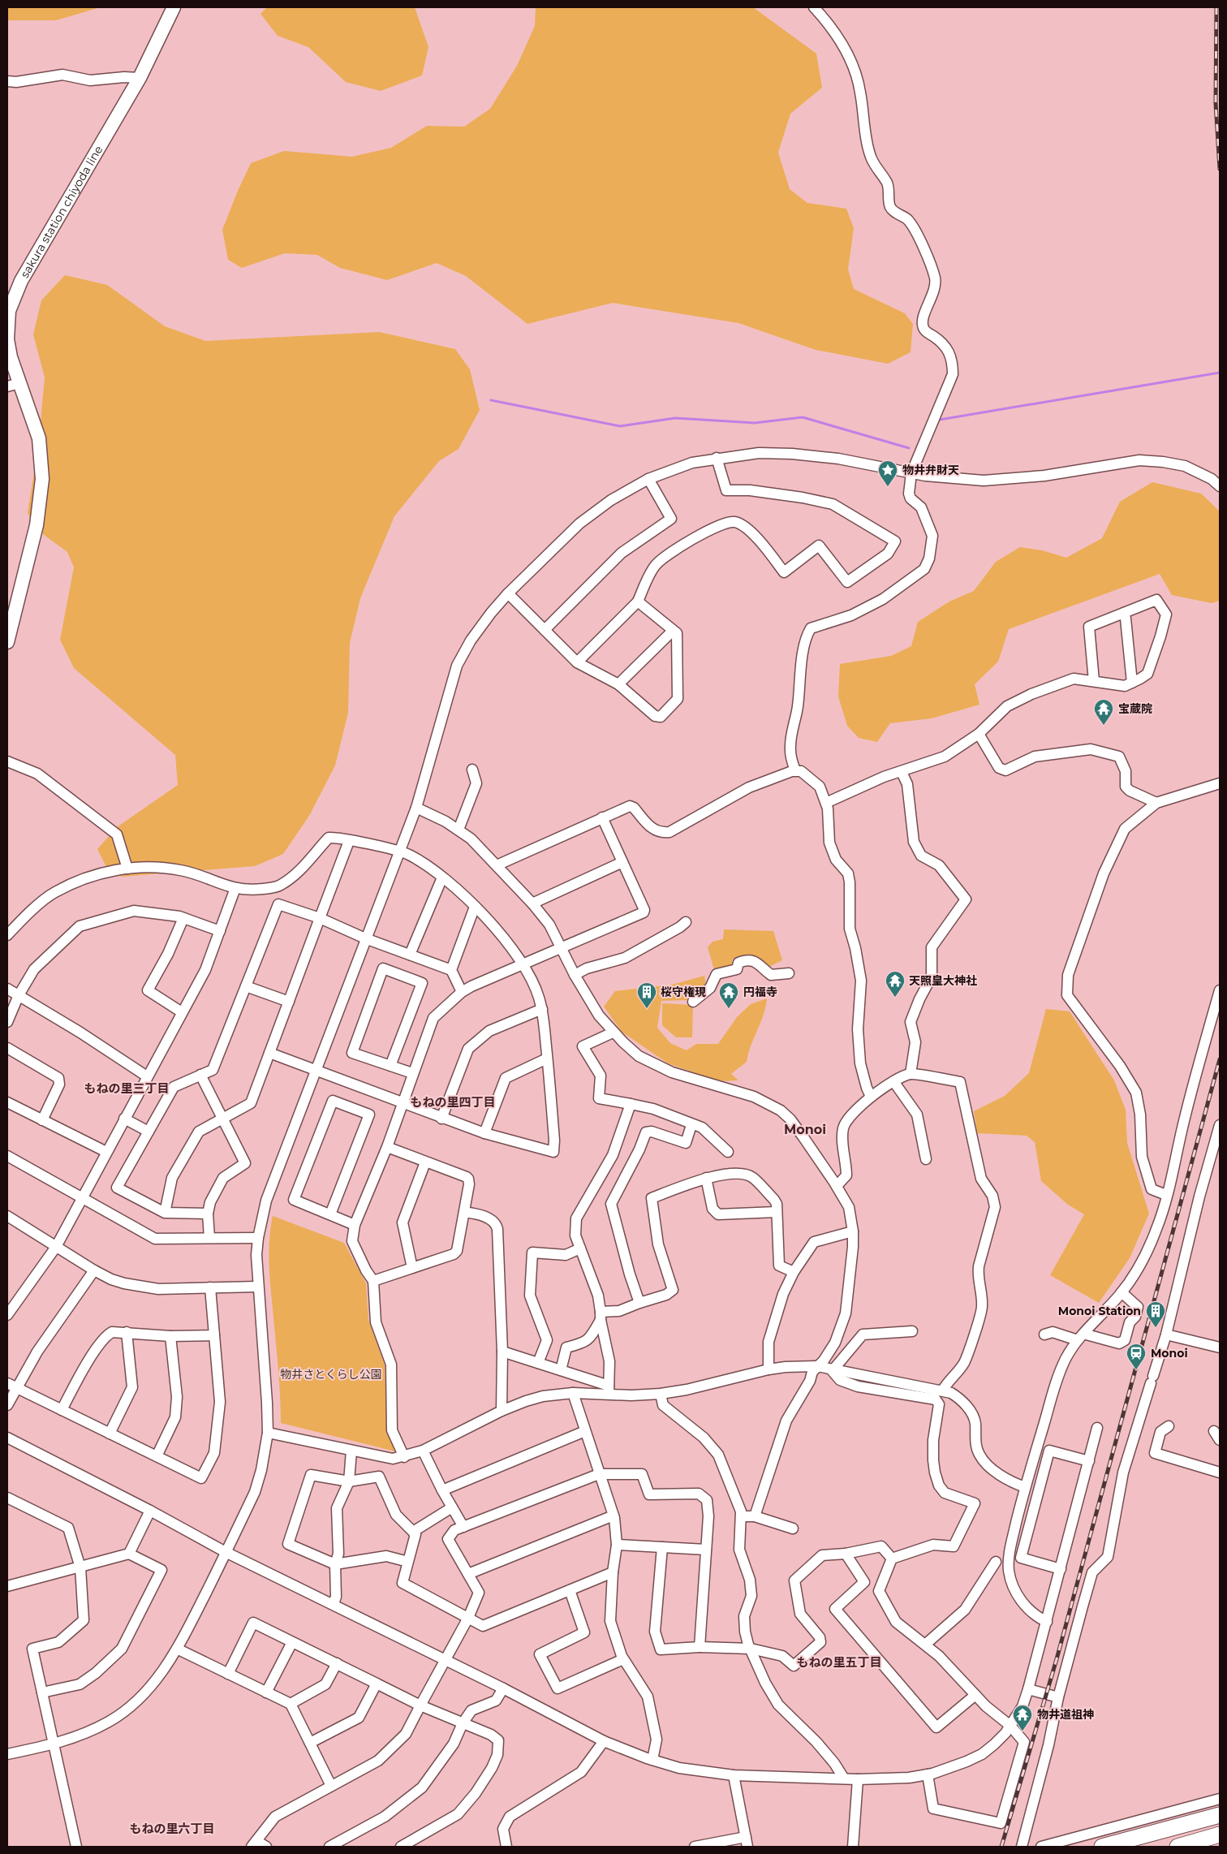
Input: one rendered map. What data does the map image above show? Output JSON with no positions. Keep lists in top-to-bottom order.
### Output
{
  "streets": {
    "main road": ["sakura station chiyoda line"]
  },
  "districts": [
    "もねの里三丁目",
    "もねの里四丁目",
    "Monoi",
    "もねの里五丁目",
    "もねの里六丁目"
  ],
  "parks": ["物井さとくらし公園"],
  "places": {
    "place": ["物井弁財天"],
    "temple": [
      "宝蔵院",
      "天照皇大神社",
      "円福寺",
      "物井道祖神"
    ],
    "building": ["桜守権現", "Monoi Station"],
    "station": ["Monoi"]
  }
}
